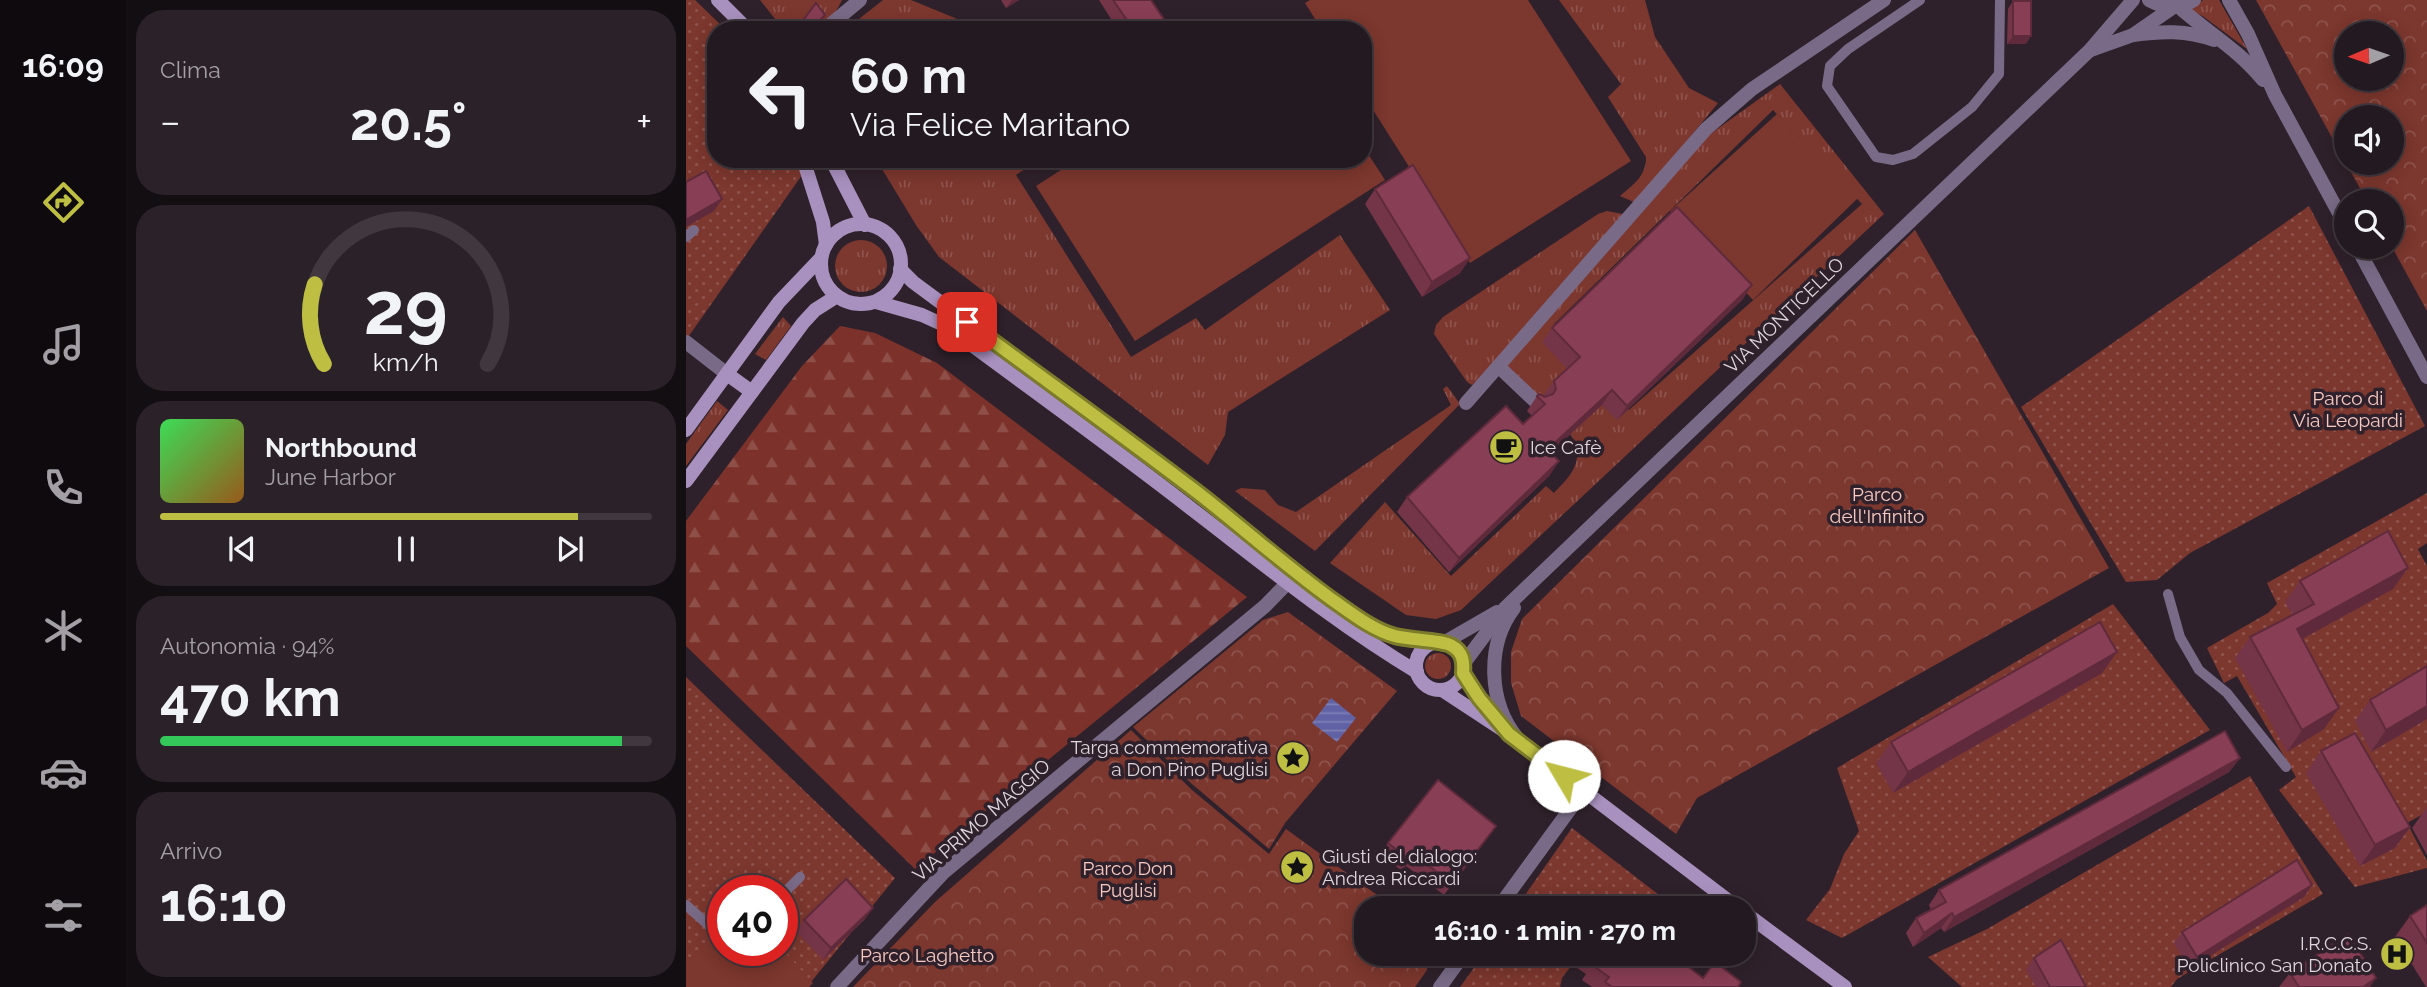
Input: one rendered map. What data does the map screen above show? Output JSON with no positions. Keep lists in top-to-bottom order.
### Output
{
  "streets": {
    "street": ["VIA MONTICELLO", "VIA PRIMO MAGGIO"]
  },
  "parks": [
    "Parco di Via Leopardi",
    "Parco dell'Infinito",
    "Parco Don Puglisi",
    "Parco Laghetto"
  ],
  "places": {
    "cafe": ["Ice Cafè"],
    "place": ["Targa commemorativa a Don Pino Puglisi", "Giusti del dialogo: Andrea Riccardi"],
    "hospital": ["I.R.C.C.S. Policlinico San Donato"]
  },
  "north": "left",
  "page": {
    "tabs": "16:09",
    "tile": [
      "Clima",
      ["Autonomia · 94%", "470 km"],
      ["Arrivo", "16:10"]
    ],
    "turn": ["60 m", "Via Felice Maritano"],
    "heat": ["−", "20.5°", "+"],
    "song": ["Northbound", "June Harbor"],
    "limit": "40",
    "trip": "16:10 · 1 min · 270 m",
    "gauge": ["29", "km/h"]
  }
}
